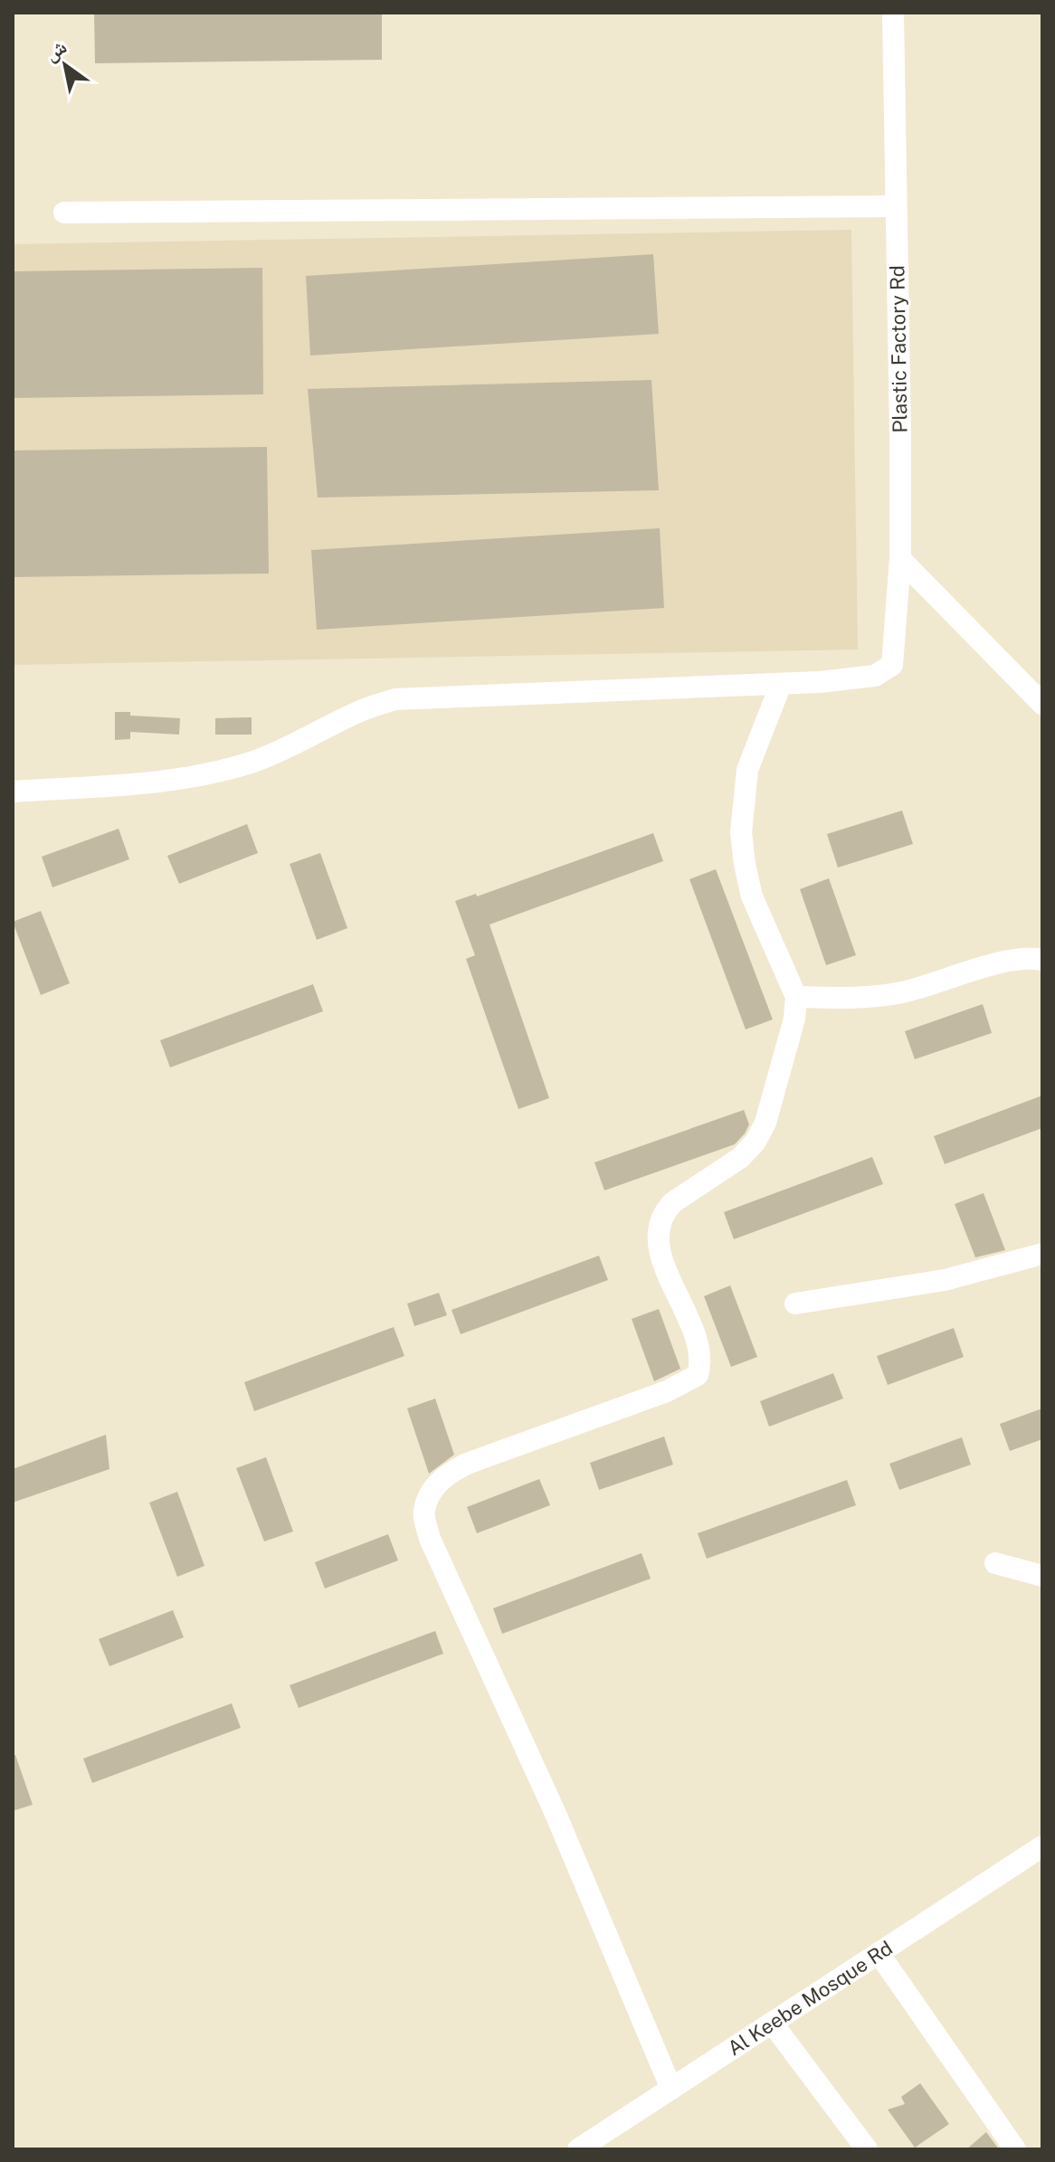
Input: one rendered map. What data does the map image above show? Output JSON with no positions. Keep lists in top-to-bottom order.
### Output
{
  "streets": {
    "street": ["Plastic Factory Rd", "Al Keebe Mosque Rd"]
  },
  "north": "top left"
}
